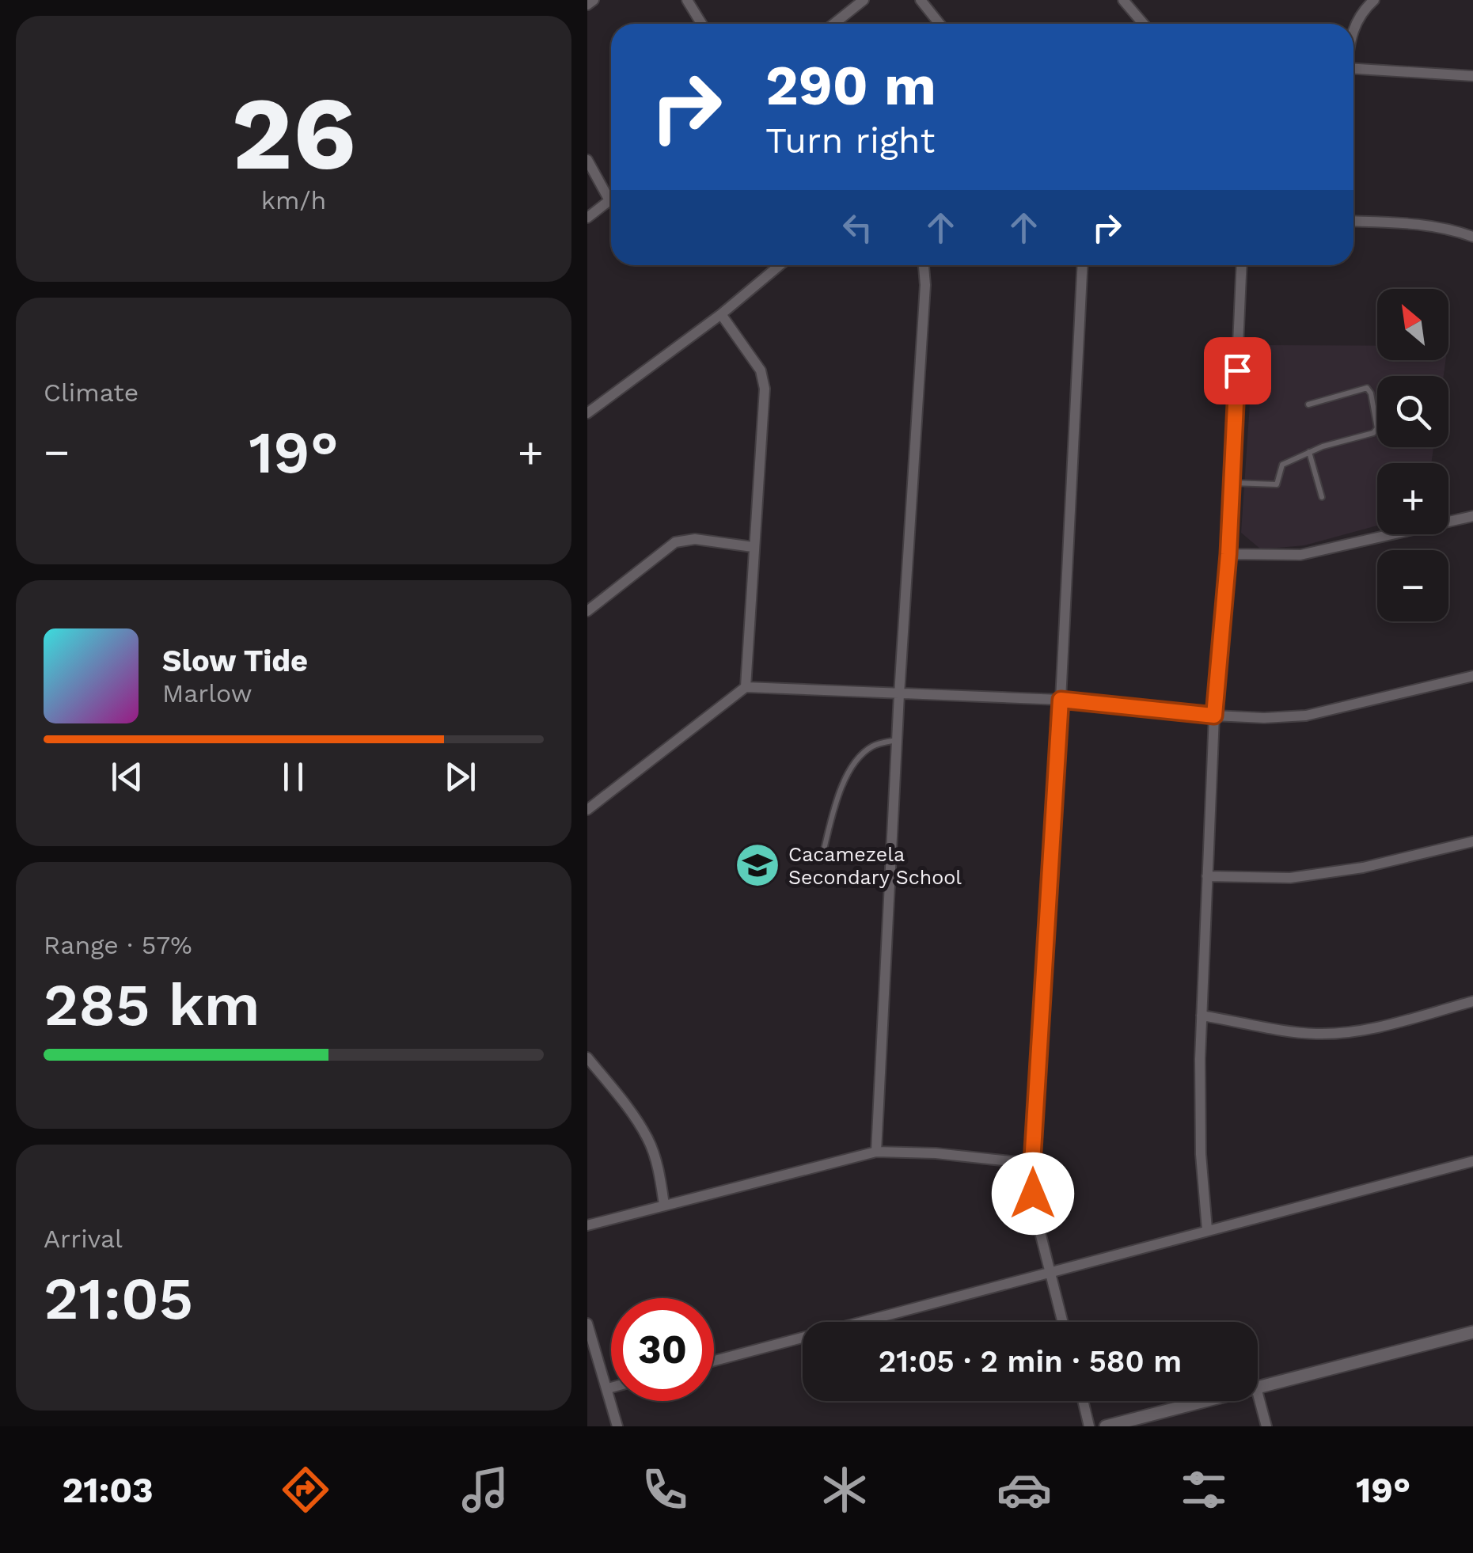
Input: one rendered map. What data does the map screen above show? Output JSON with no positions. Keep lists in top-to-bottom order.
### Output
{
  "places": {
    "school or university": ["Cacamezela Secondary School"]
  },
  "north": "top left",
  "page": {
    "tile": [
      ["26", "km/h"],
      "Climate",
      ["Range · 57%", "285 km"],
      ["Arrival", "21:05"]
    ],
    "turn": ["290 m", "Turn right"],
    "map_buttons": ["+", "−"],
    "heat": ["−", "19°", "+"],
    "song": ["Slow Tide", "Marlow"],
    "limit": "30",
    "trip": "21:05 · 2 min · 580 m",
    "tabs": ["21:03", "19°"]
  }
}
